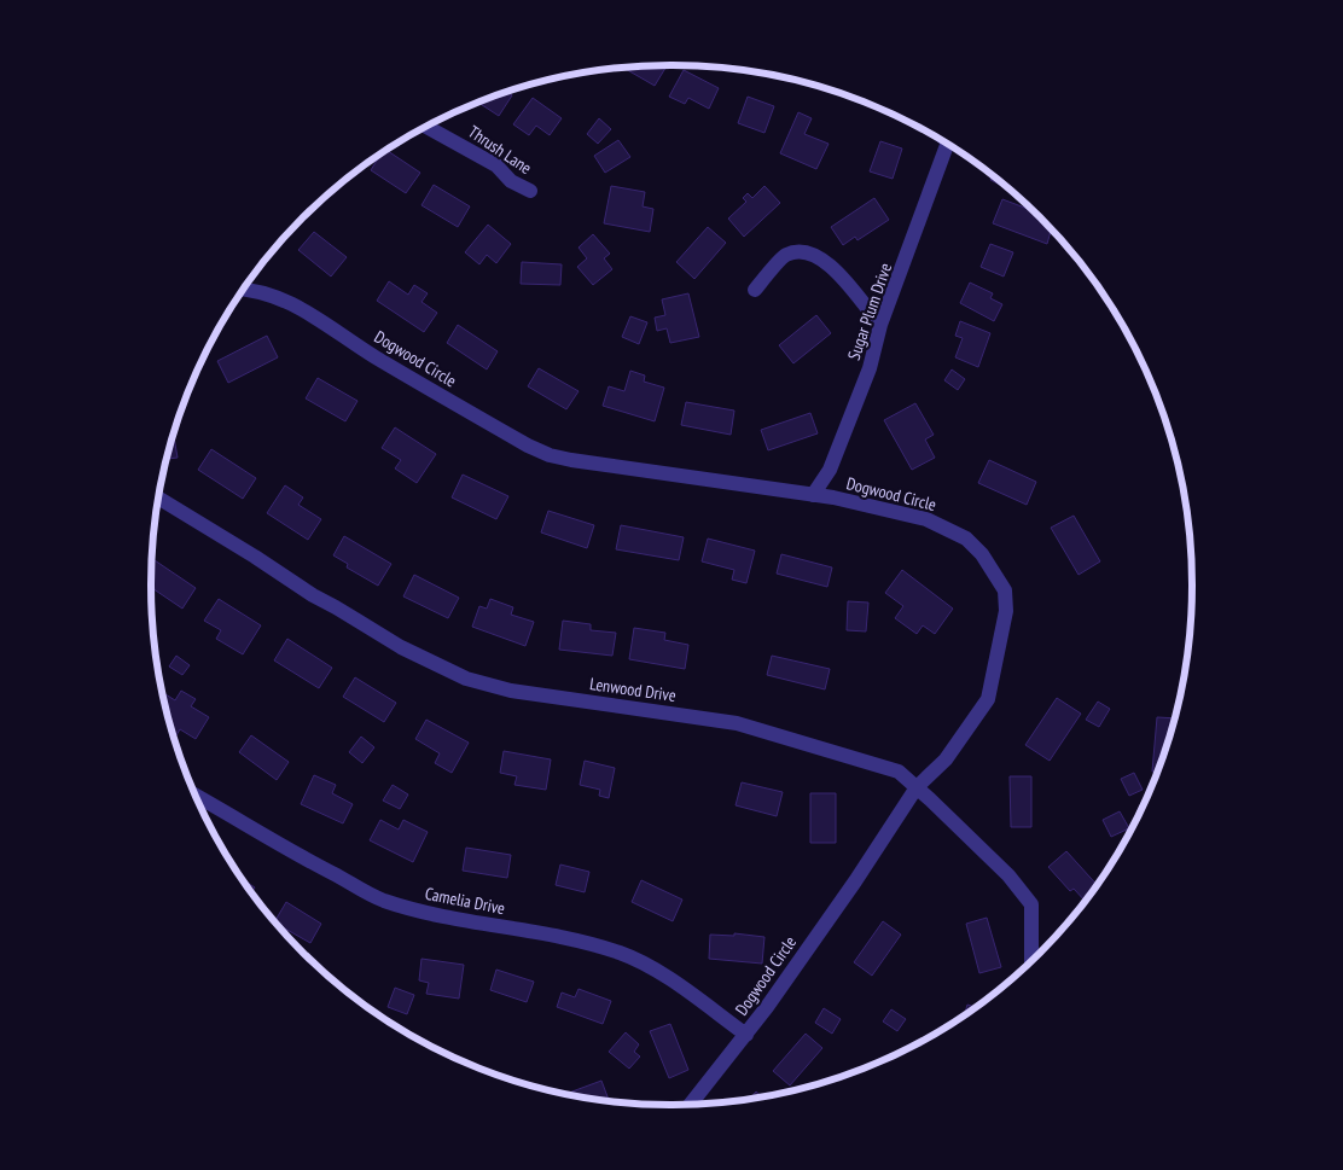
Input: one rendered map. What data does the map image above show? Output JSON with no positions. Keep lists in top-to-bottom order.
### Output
{
  "streets": {
    "street": [
      "Thrush Lane",
      "Sugar Plum Drive",
      "Dogwood Circle",
      "Lenwood Drive",
      "Camelia Drive"
    ]
  },
  "crossings": [
    ["Sugar Plum Drive", "Dogwood Circle"],
    ["Dogwood Circle", "Lenwood Drive"],
    ["Dogwood Circle", "Camelia Drive"]
  ]
}
